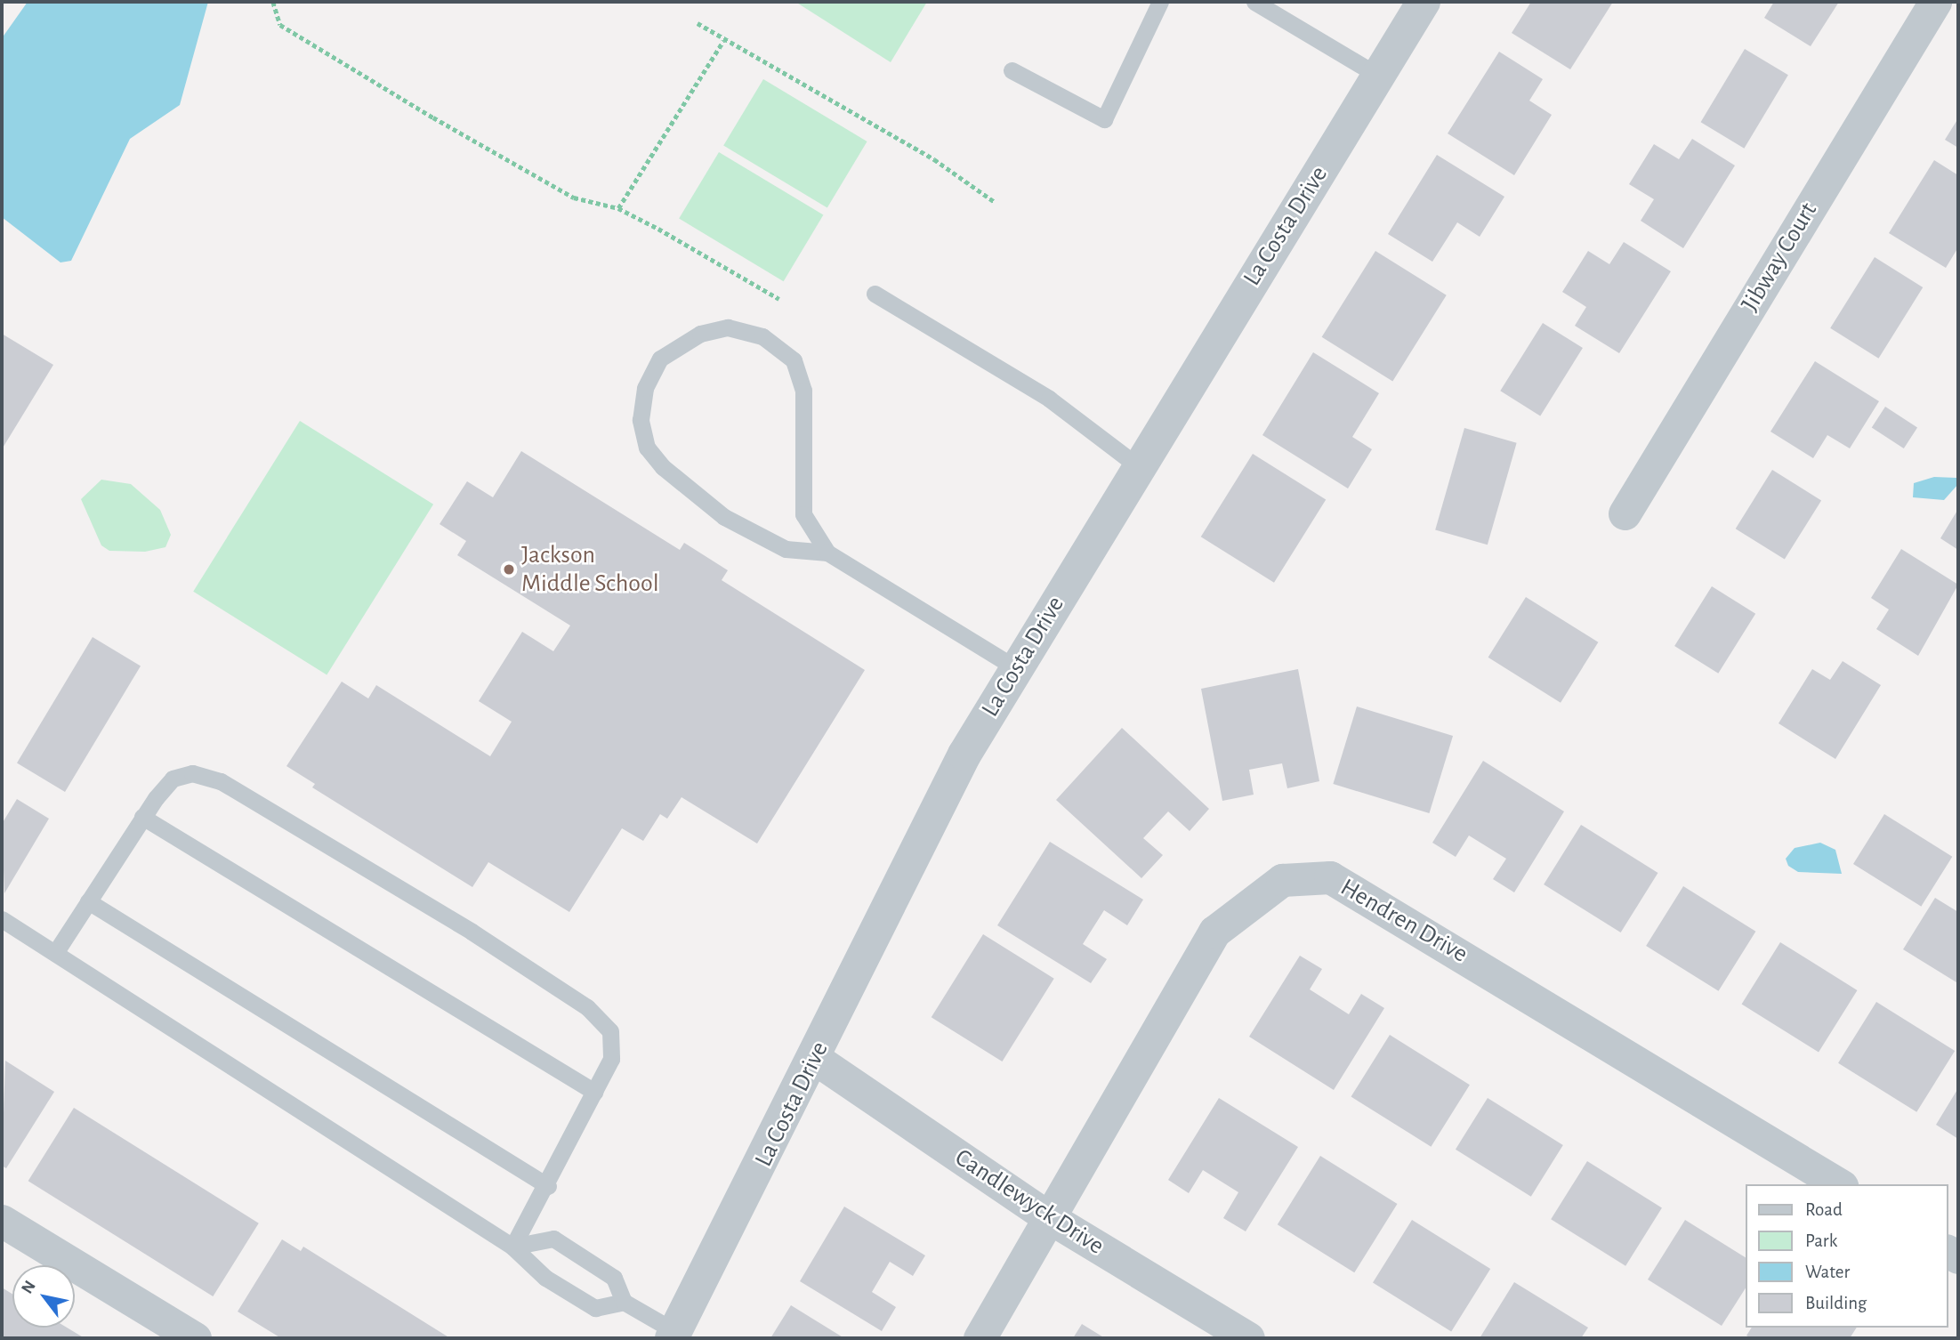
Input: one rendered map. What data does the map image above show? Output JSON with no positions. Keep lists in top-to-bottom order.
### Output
{
  "streets": {
    "street": [
      "La Costa Drive",
      "Jibway Court",
      "Hendren Drive",
      "Candlewyck Drive"
    ]
  },
  "crossings": [
    ["La Costa Drive", "Candlewyck Drive"],
    ["Hendren Drive", "Candlewyck Drive"]
  ],
  "places": ["Jackson Middle School"],
  "legend": [
    "Road",
    "Park",
    "Water",
    "Building"
  ],
  "north": "top left"
}
